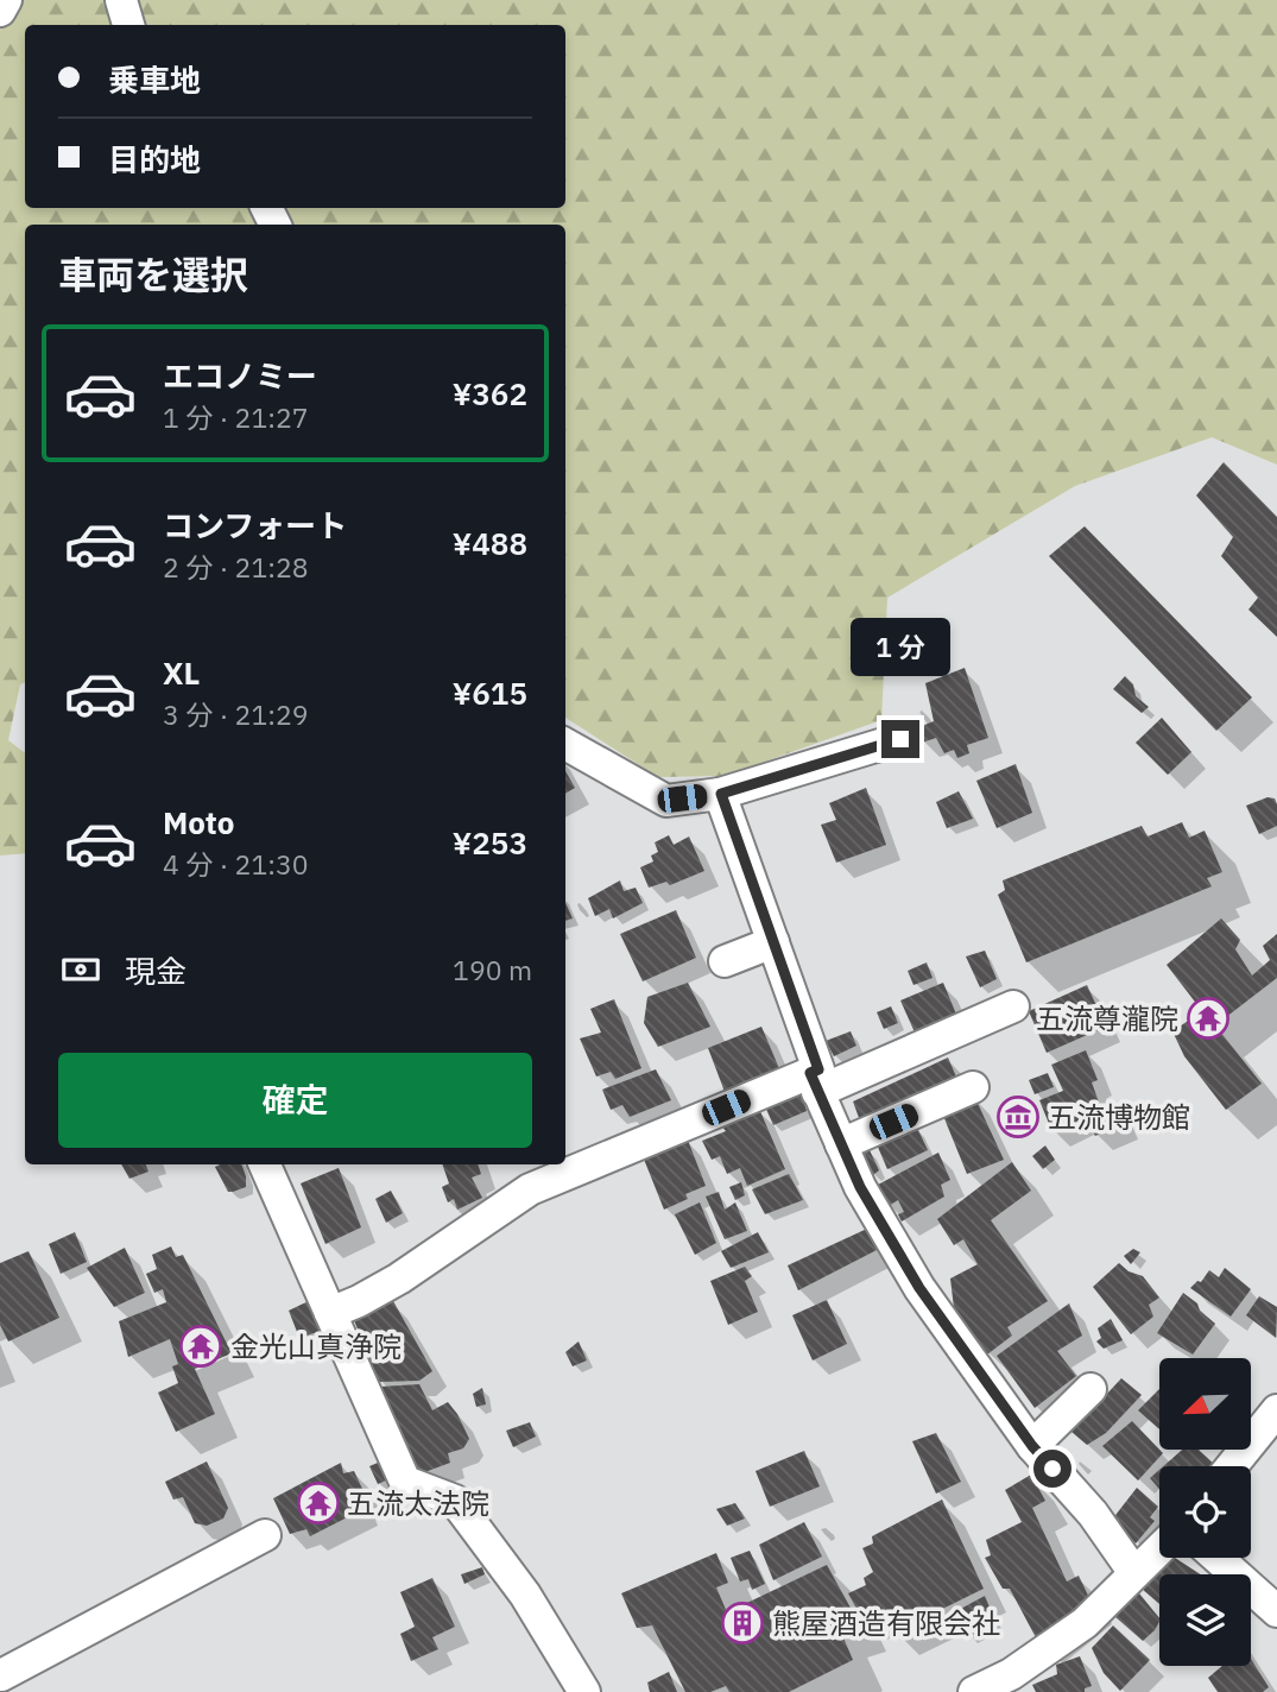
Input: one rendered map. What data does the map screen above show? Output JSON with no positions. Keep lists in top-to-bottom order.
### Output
{
  "places": {
    "temple": ["五流尊瀧院", "金光山真浄院", "五流太法院"],
    "museum": ["五流博物館"],
    "building": ["熊屋酒造有限会社"]
  },
  "north": "bottom left",
  "page": {
    "banner": ["乗車地", "目的地"],
    "heading": "車両を選択",
    "list": [
      {
        "name": "エコノミー",
        "note": "1 分 · 21:27",
        "value": "¥362"
      },
      {
        "name": "コンフォート",
        "note": "2 分 · 21:28",
        "value": "¥488"
      },
      {
        "name": "XL",
        "note": "3 分 · 21:29",
        "value": "¥615"
      },
      {
        "name": "Moto",
        "note": "4 分 · 21:30",
        "value": "¥253"
      }
    ],
    "bubble": "1 分",
    "pay": ["現金", "190 m"],
    "buttons": "確定"
  }
}
